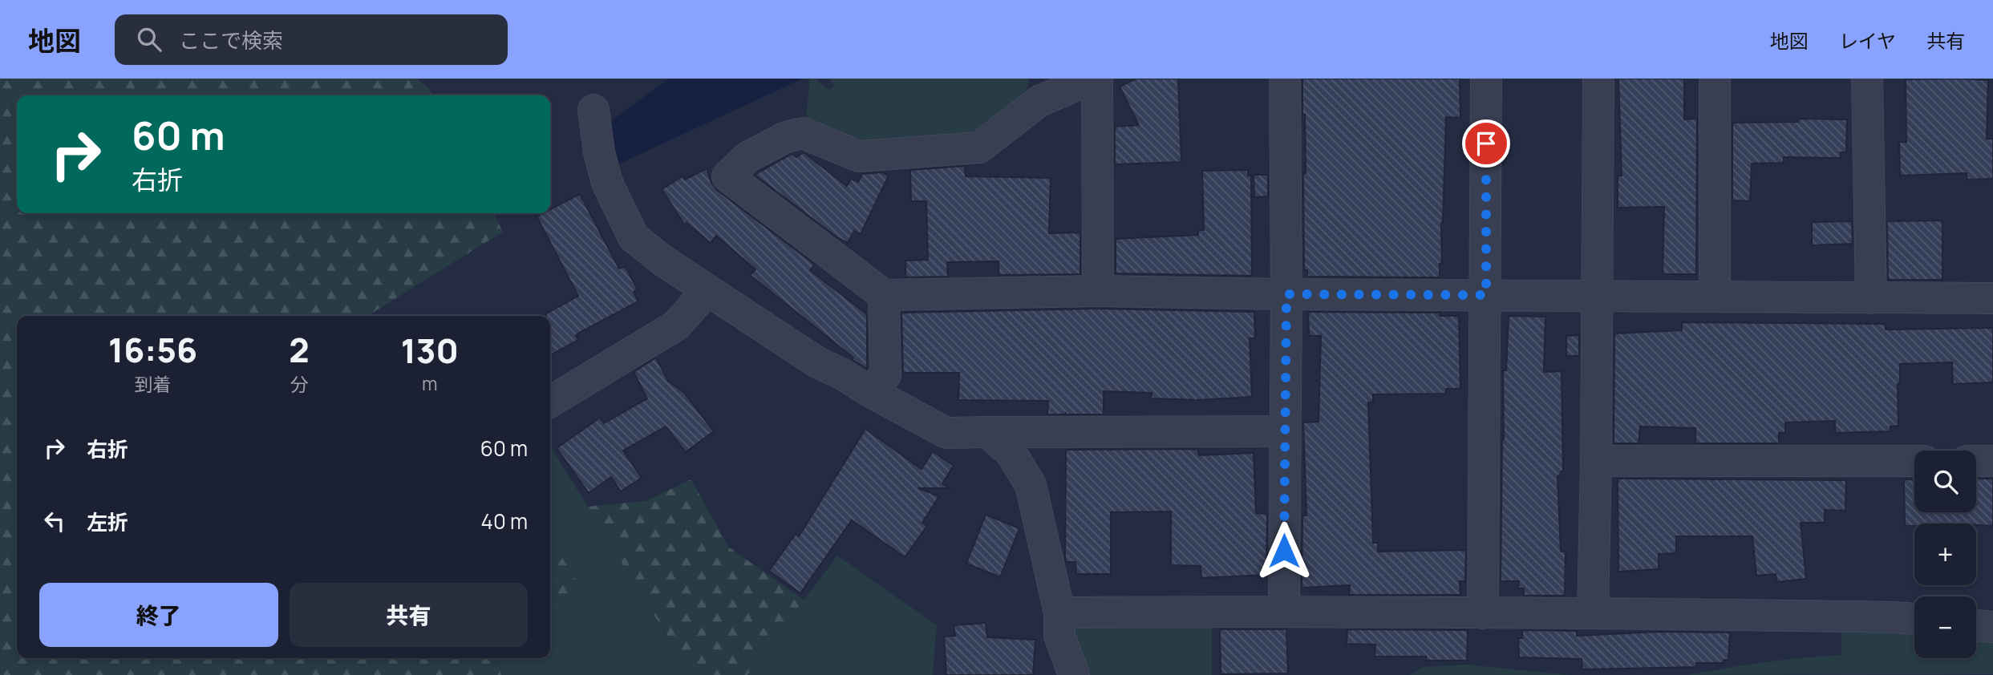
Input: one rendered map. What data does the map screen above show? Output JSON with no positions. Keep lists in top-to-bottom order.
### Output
{
  "page": {
    "header": "地図",
    "search": "ここで検索",
    "nav": ["地図", "レイヤ", "共有"],
    "turn": ["60 m", "右折"],
    "eta": [
      "16:56",
      "到着",
      "2",
      "分",
      "130",
      "m"
    ],
    "list": [
      {
        "name": "右折",
        "value": "60 m"
      },
      {
        "name": "左折",
        "value": "40 m"
      }
    ],
    "map_buttons": ["+", "−"],
    "buttons": ["終了", "共有"]
  }
}
